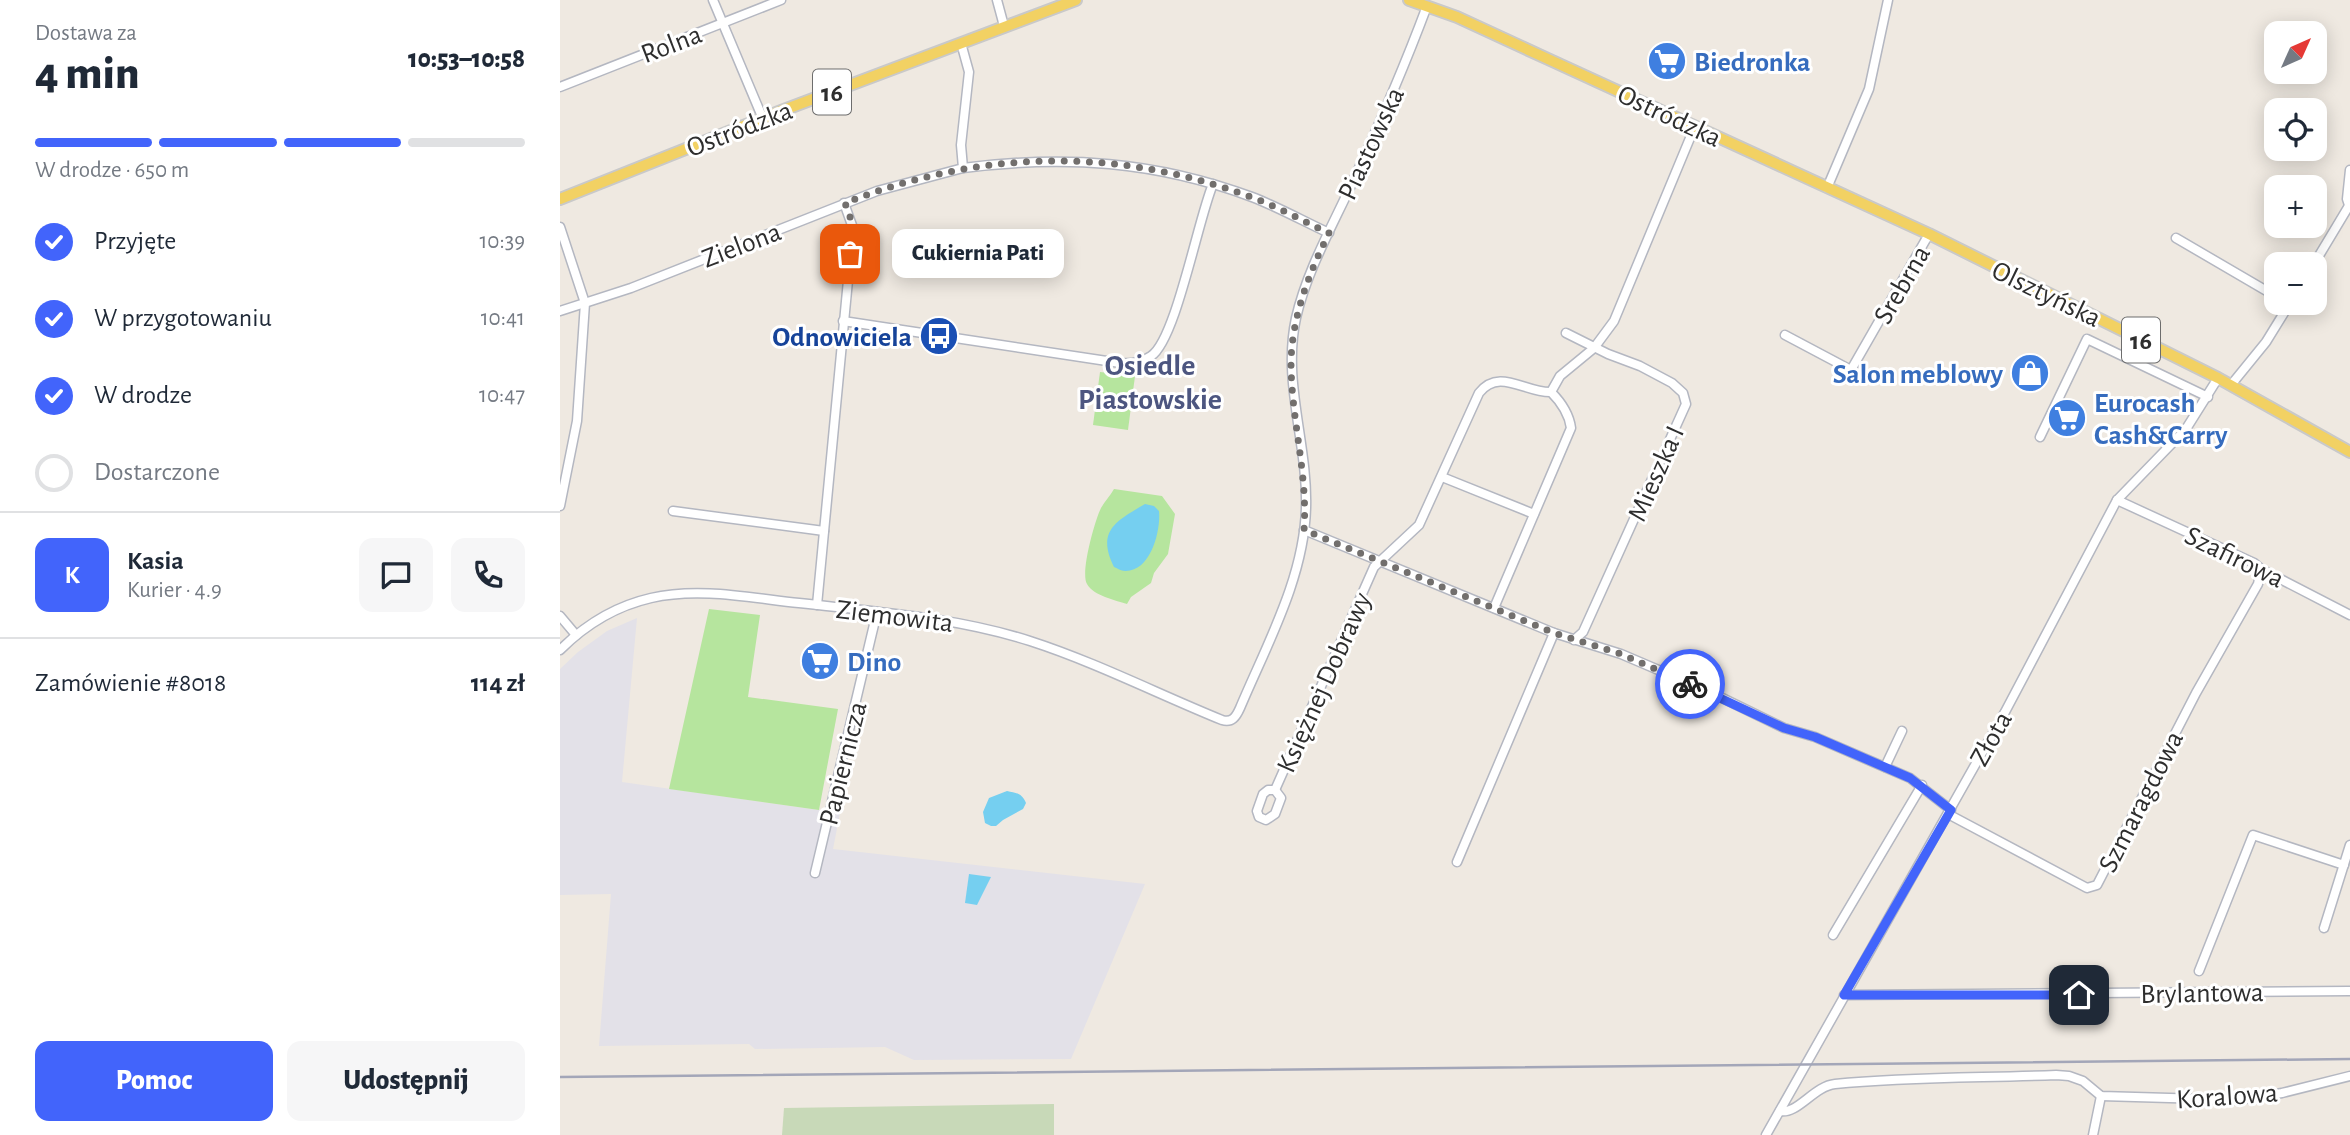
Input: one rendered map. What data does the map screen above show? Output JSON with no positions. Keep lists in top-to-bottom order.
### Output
{
  "streets": {
    "main road": ["16", "Ostródzka", "Olsztyńska"],
    "street": [
      "Rolna",
      "Piastowska",
      "Zielona",
      "Srebrna",
      "Mieszka I",
      "Szafirowa",
      "Ziemowita",
      "Księżnej Dobrawy",
      "Złota",
      "Papiernicza",
      "Szmaragdowa",
      "Brylantowa",
      "Koralowa"
    ]
  },
  "crossings": [
    ["Ostródzka", "Piastowska"],
    ["Ostródzka", "Srebrna"],
    ["Ostródzka", "Olsztyńska"],
    ["Piastowska", "Zielona"],
    ["Piastowska", "Ziemowita"],
    ["Piastowska", "Szmaragdowa"],
    ["Srebrna", "Olsztyńska"],
    ["Olsztyńska", "Złota"],
    ["Mieszka I", "Szmaragdowa"],
    ["Szafirowa", "Złota"],
    ["Szafirowa", "Szmaragdowa"],
    ["Ziemowita", "Papiernicza"],
    ["Księżnej Dobrawy", "Szmaragdowa"],
    ["Złota", "Szmaragdowa"],
    ["Złota", "Brylantowa"]
  ],
  "districts": ["Osiedle Piastowskie"],
  "places": {
    "supermarket": ["Biedronka", "Eurocash Cash&Carry", "Dino"],
    "other": ["Cukiernia Pati"],
    "bus stop": ["Odnowiciela"],
    "shop": ["Salon meblowy"]
  },
  "north": "top right",
  "page": {
    "heading": ["4 min", "Dostawa za", "10:53–10:58"],
    "panel": [
      "Kasia",
      "Kurier · 4.9",
      "Zamówienie #8018",
      "114 zł"
    ],
    "map_buttons": ["+", "−"],
    "bar": "W drodze · 650 m",
    "list": [
      ["Przyjęte", "10:39"],
      ["W przygotowaniu", "10:41"],
      ["W drodze", "10:47"],
      "Dostarczone"
    ],
    "bubble": "Cukiernia Pati",
    "round": "K",
    "buttons": ["Pomoc", "Udostępnij"]
  }
}
